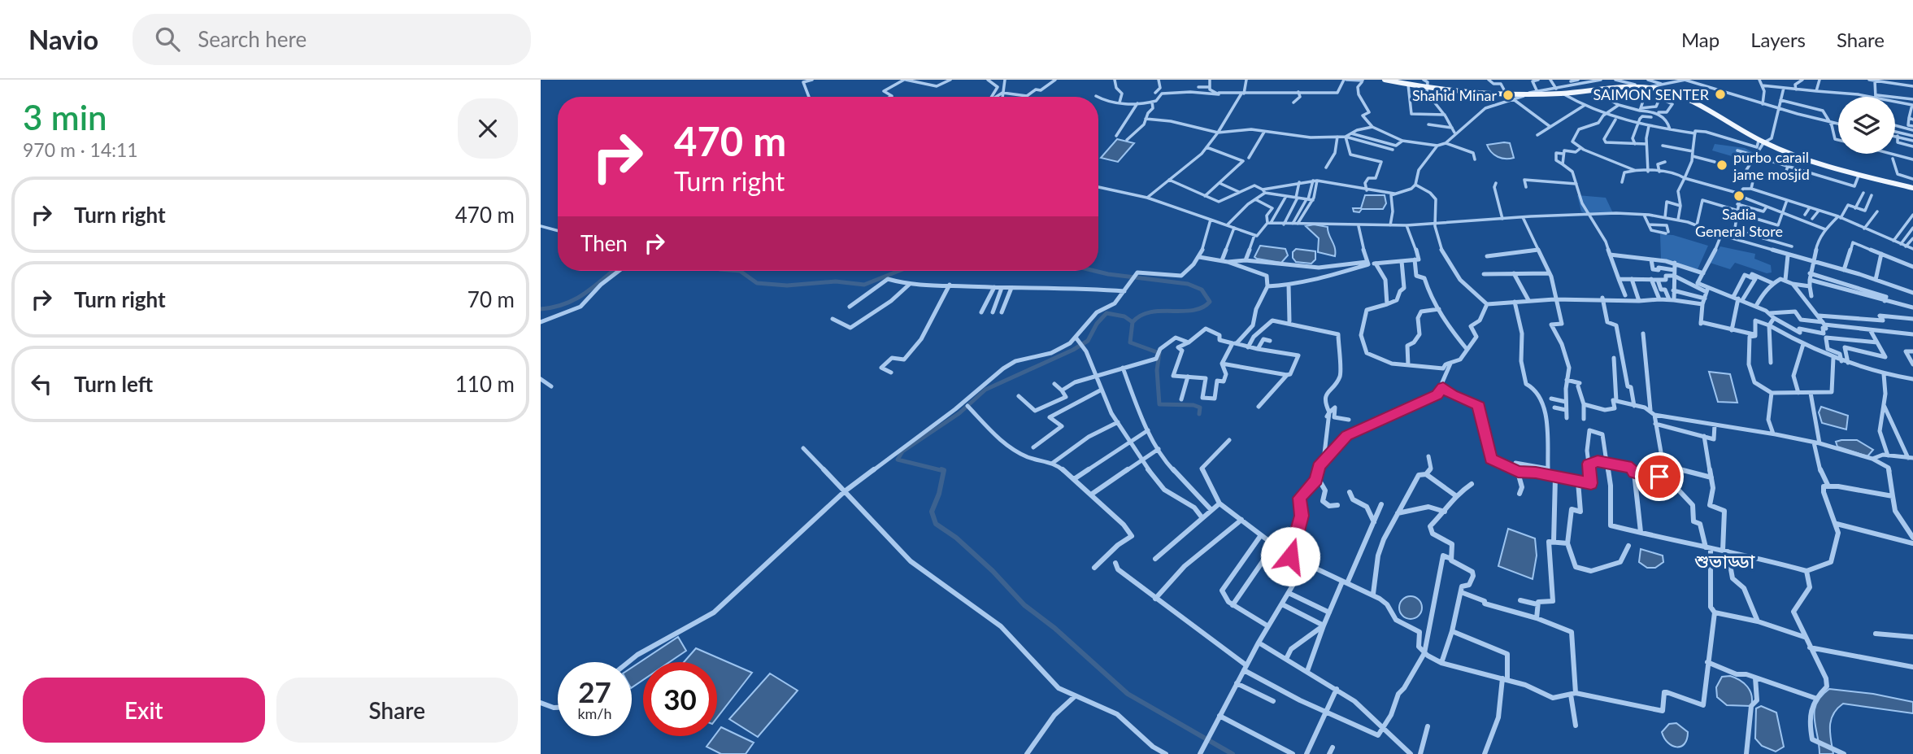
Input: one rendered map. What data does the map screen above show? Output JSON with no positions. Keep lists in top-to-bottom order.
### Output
{
  "districts": ["শুভাড্ডা"],
  "places": [
    "SAIMON SENTER",
    "Shahid Minar",
    "purbo carail jame mosjid",
    "Sadia General Store"
  ],
  "page": {
    "header": "Navio",
    "search": "Search here",
    "nav": ["Map", "Layers", "Share"],
    "heading": ["3 min", "970 m · 14:11"],
    "turn": ["470 m", "Turn right"],
    "list": [
      {
        "name": "Turn right",
        "value": "470 m"
      },
      {
        "name": "Turn right",
        "value": "70 m"
      },
      {
        "name": "Turn left",
        "value": "110 m"
      }
    ],
    "then": "Then",
    "speed": "27 km/h",
    "limit": "30",
    "buttons": ["Exit", "Share"]
  }
}
